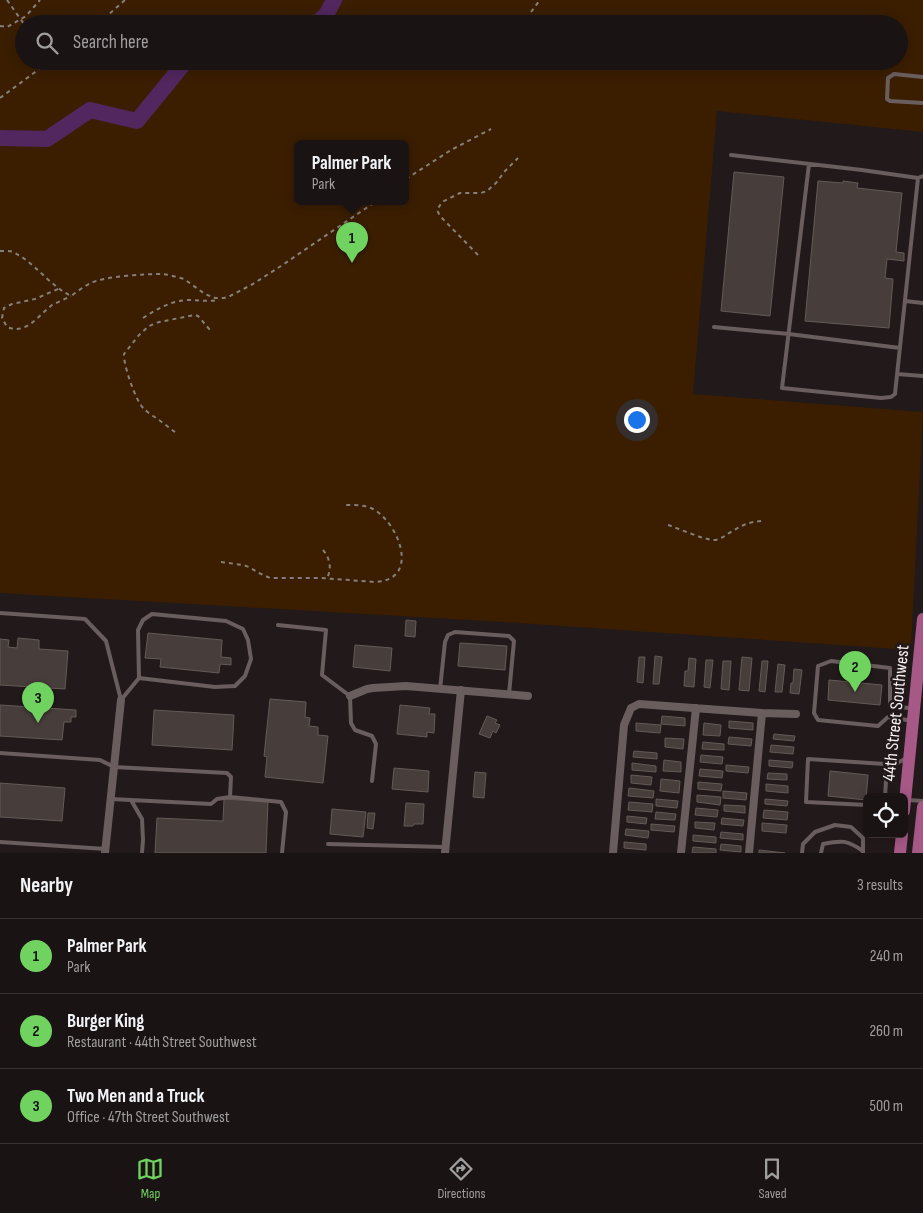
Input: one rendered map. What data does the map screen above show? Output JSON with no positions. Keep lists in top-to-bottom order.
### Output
{
  "streets": {
    "main road": ["44th Street Southwest"]
  },
  "page": {
    "search": "Search here",
    "popup": ["Palmer Park", "Park"],
    "pins": ["1", "2", "3"],
    "heading": ["Nearby", "3 results"],
    "list": [
      {
        "mark": "1",
        "name": "Palmer Park",
        "note": "Park",
        "value": "240 m"
      },
      {
        "mark": "2",
        "name": "Burger King",
        "note": "Restaurant · 44th Street Southwest",
        "value": "260 m"
      },
      {
        "mark": "3",
        "name": "Two Men and a Truck",
        "note": "Office · 47th Street Southwest",
        "value": "500 m"
      }
    ],
    "nav": ["Map", "Directions", "Saved"]
  }
}
